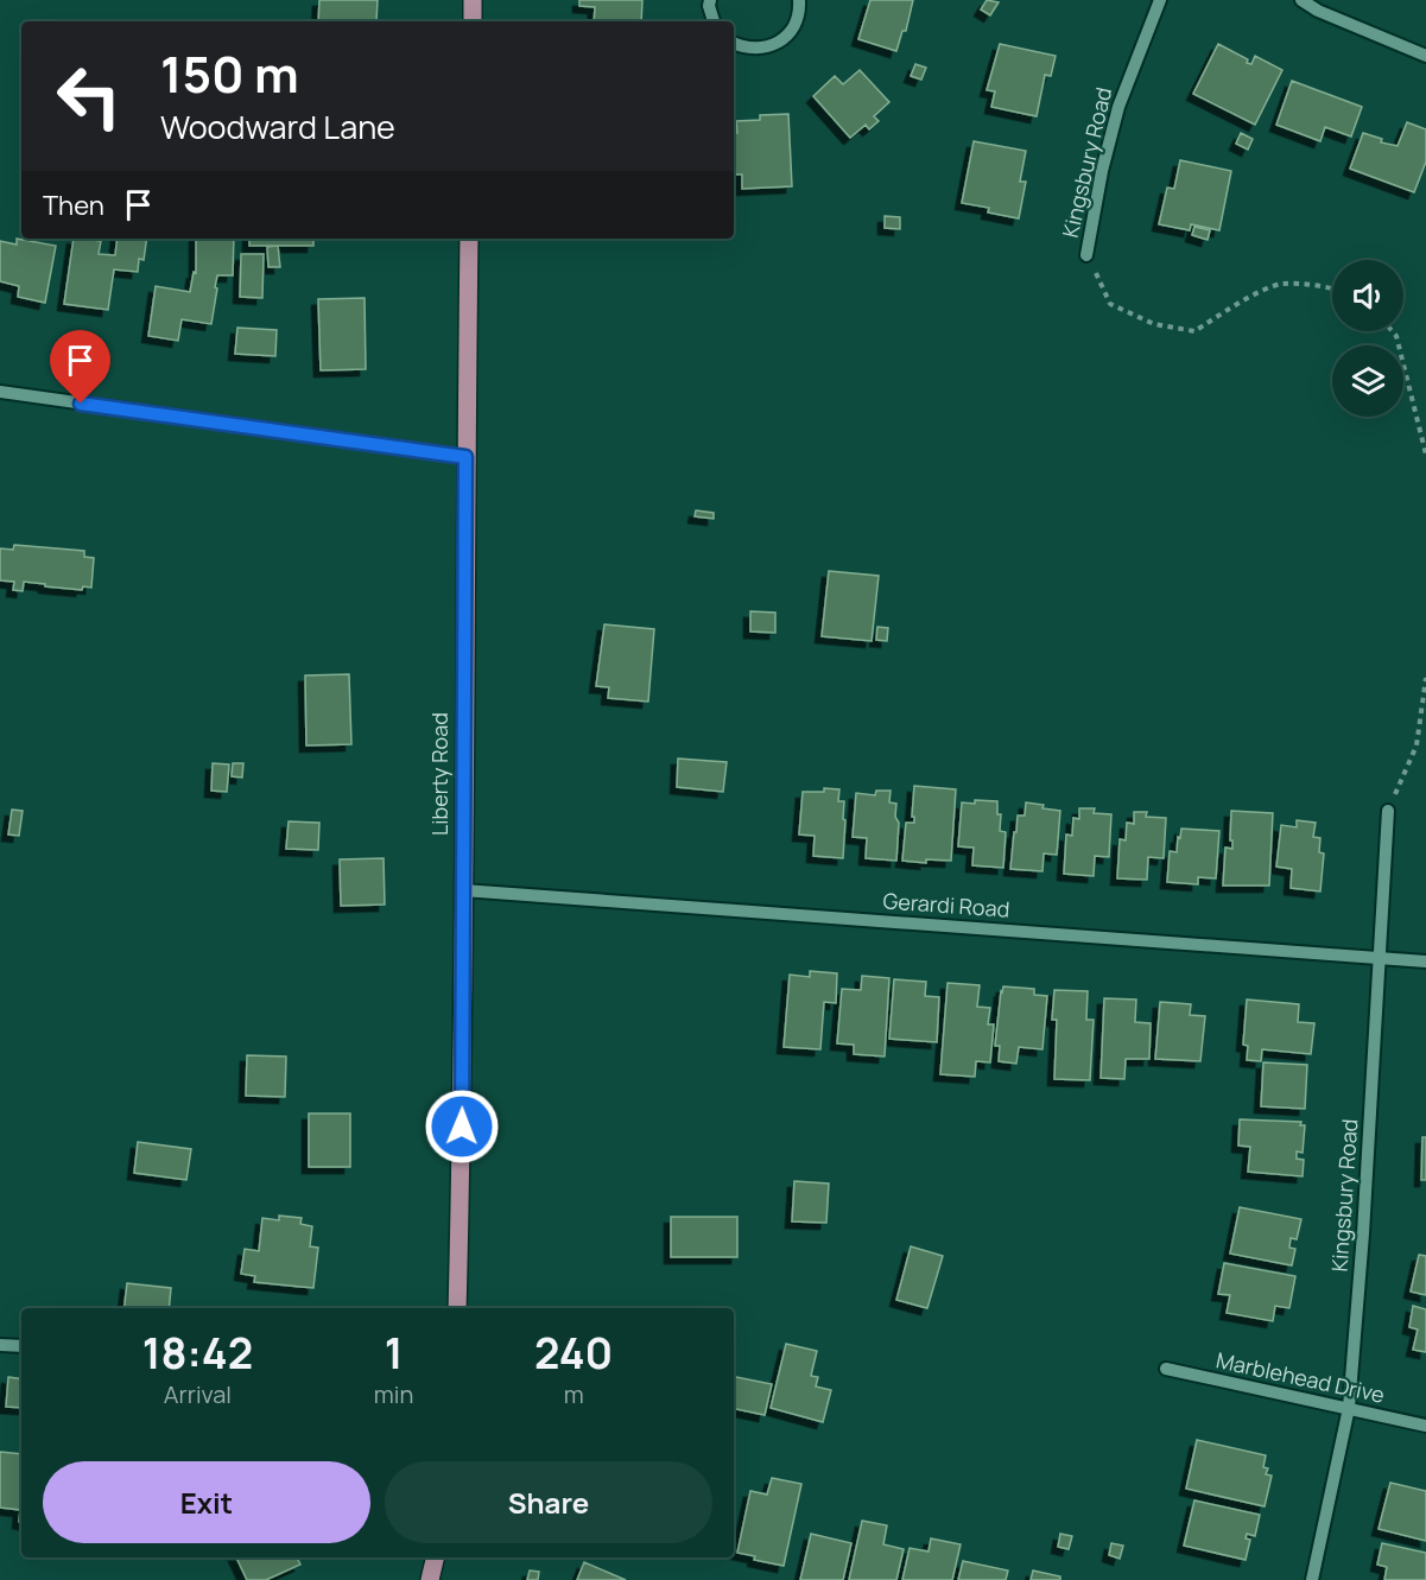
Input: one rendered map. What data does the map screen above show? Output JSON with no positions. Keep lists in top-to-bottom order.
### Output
{
  "streets": {
    "main road": ["Liberty Road"],
    "street": ["Kingsbury Road", "Gerardi Road", "Marblehead Drive"]
  },
  "crossings": [
    ["Kingsbury Road", "Gerardi Road"],
    ["Kingsbury Road", "Marblehead Drive"],
    ["Liberty Road", "Gerardi Road"]
  ],
  "page": {
    "turn": ["150 m", "Woodward Lane"],
    "then": "Then",
    "eta": [
      "18:42",
      "Arrival",
      "1",
      "min",
      "240",
      "m"
    ],
    "buttons": ["Exit", "Share"]
  }
}
